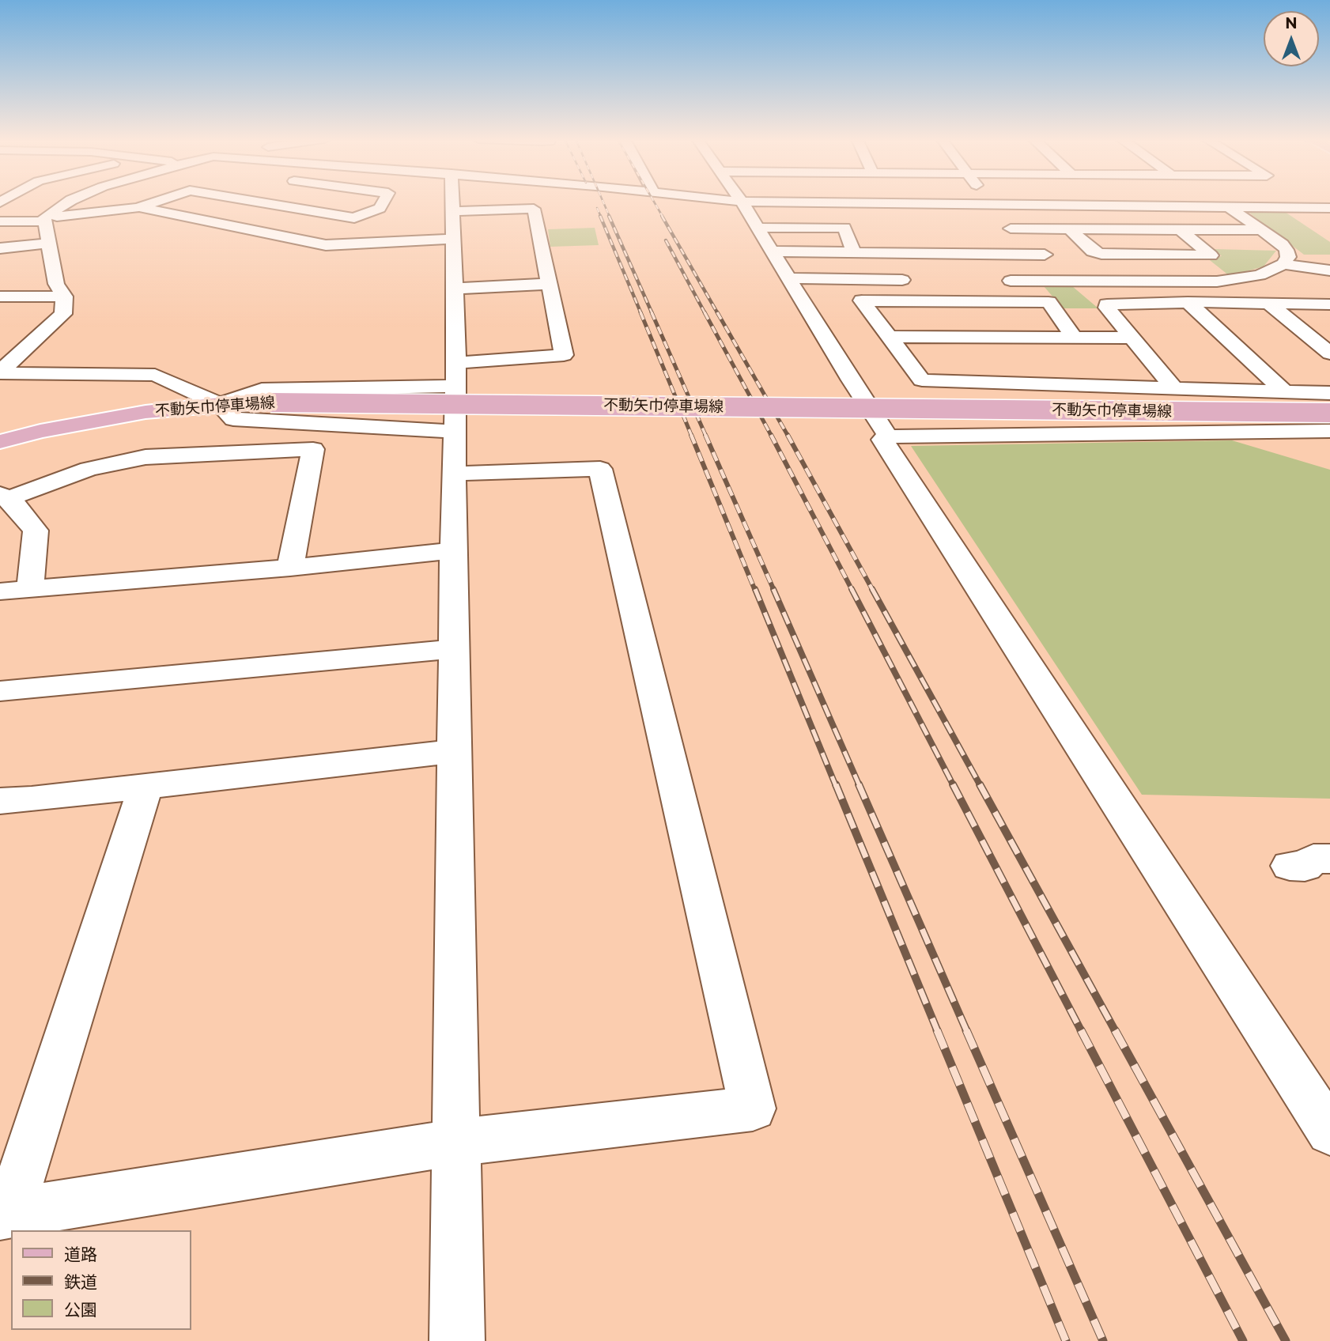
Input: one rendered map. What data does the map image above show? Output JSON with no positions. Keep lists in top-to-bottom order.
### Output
{
  "streets": {
    "main road": ["不動矢巾停車場線"]
  },
  "legend": ["道路", "鉄道", "公園"],
  "north": "top"
}
